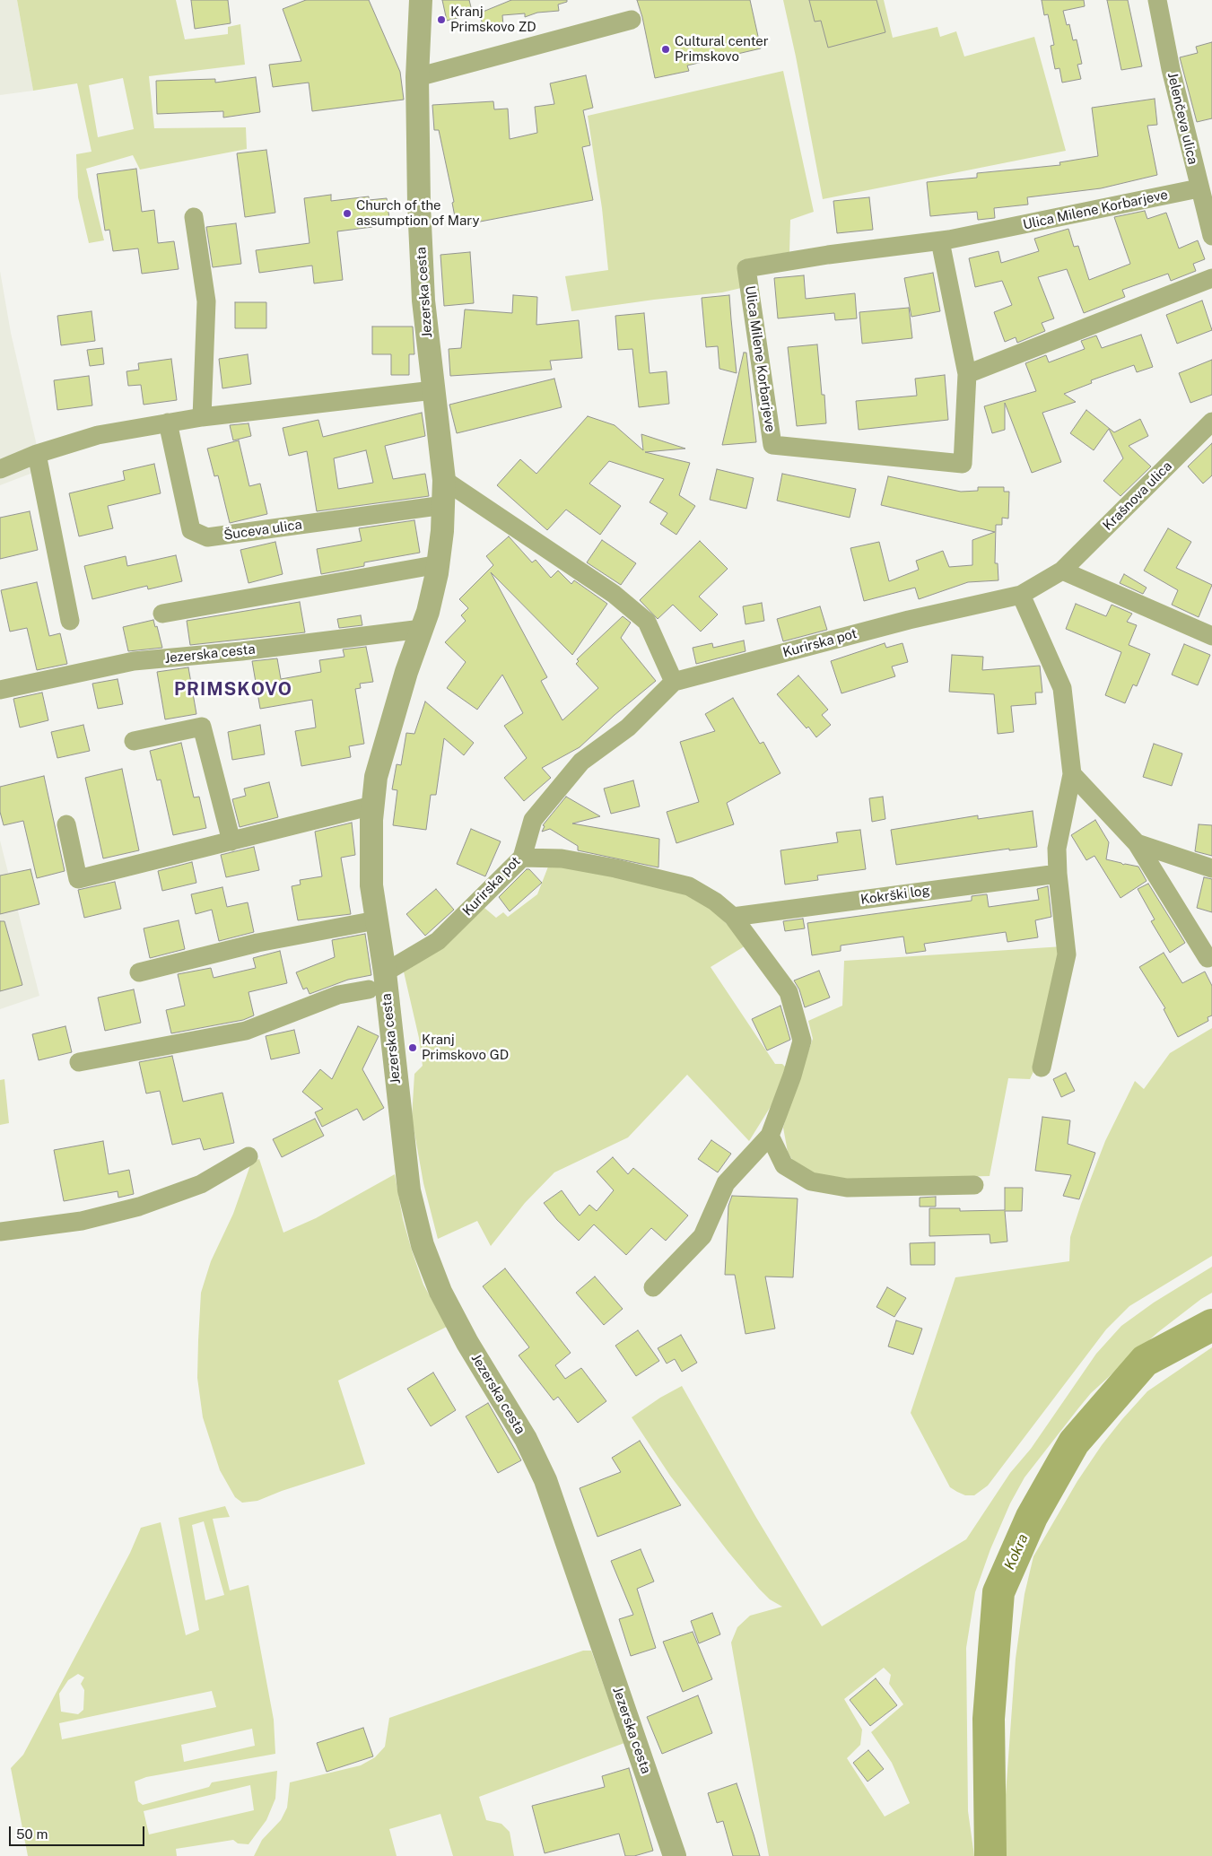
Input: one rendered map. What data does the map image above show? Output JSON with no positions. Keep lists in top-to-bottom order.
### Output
{
  "streets": {
    "street": [
      "Jelenčeva ulica",
      "Ulica Milene Korbarjeve",
      "Jezerska cesta",
      "Krašnova ulica",
      "Šuceva ulica",
      "Kurirska pot",
      "Kokrški log"
    ]
  },
  "crossings": [
    ["Jelenčeva ulica", "Ulica Milene Korbarjeve"],
    ["Jezerska cesta", "Šuceva ulica"],
    ["Jezerska cesta", "Kurirska pot"],
    ["Krašnova ulica", "Kurirska pot"]
  ],
  "districts": ["PRIMSKOVO"],
  "water": ["Kokra"],
  "places": [
    "Kranj Primskovo ZD",
    "Cultural center Primskovo",
    "Church of the assumption of Mary",
    "Kranj Primskovo GD"
  ],
  "scale_bar": "50 m"
}
